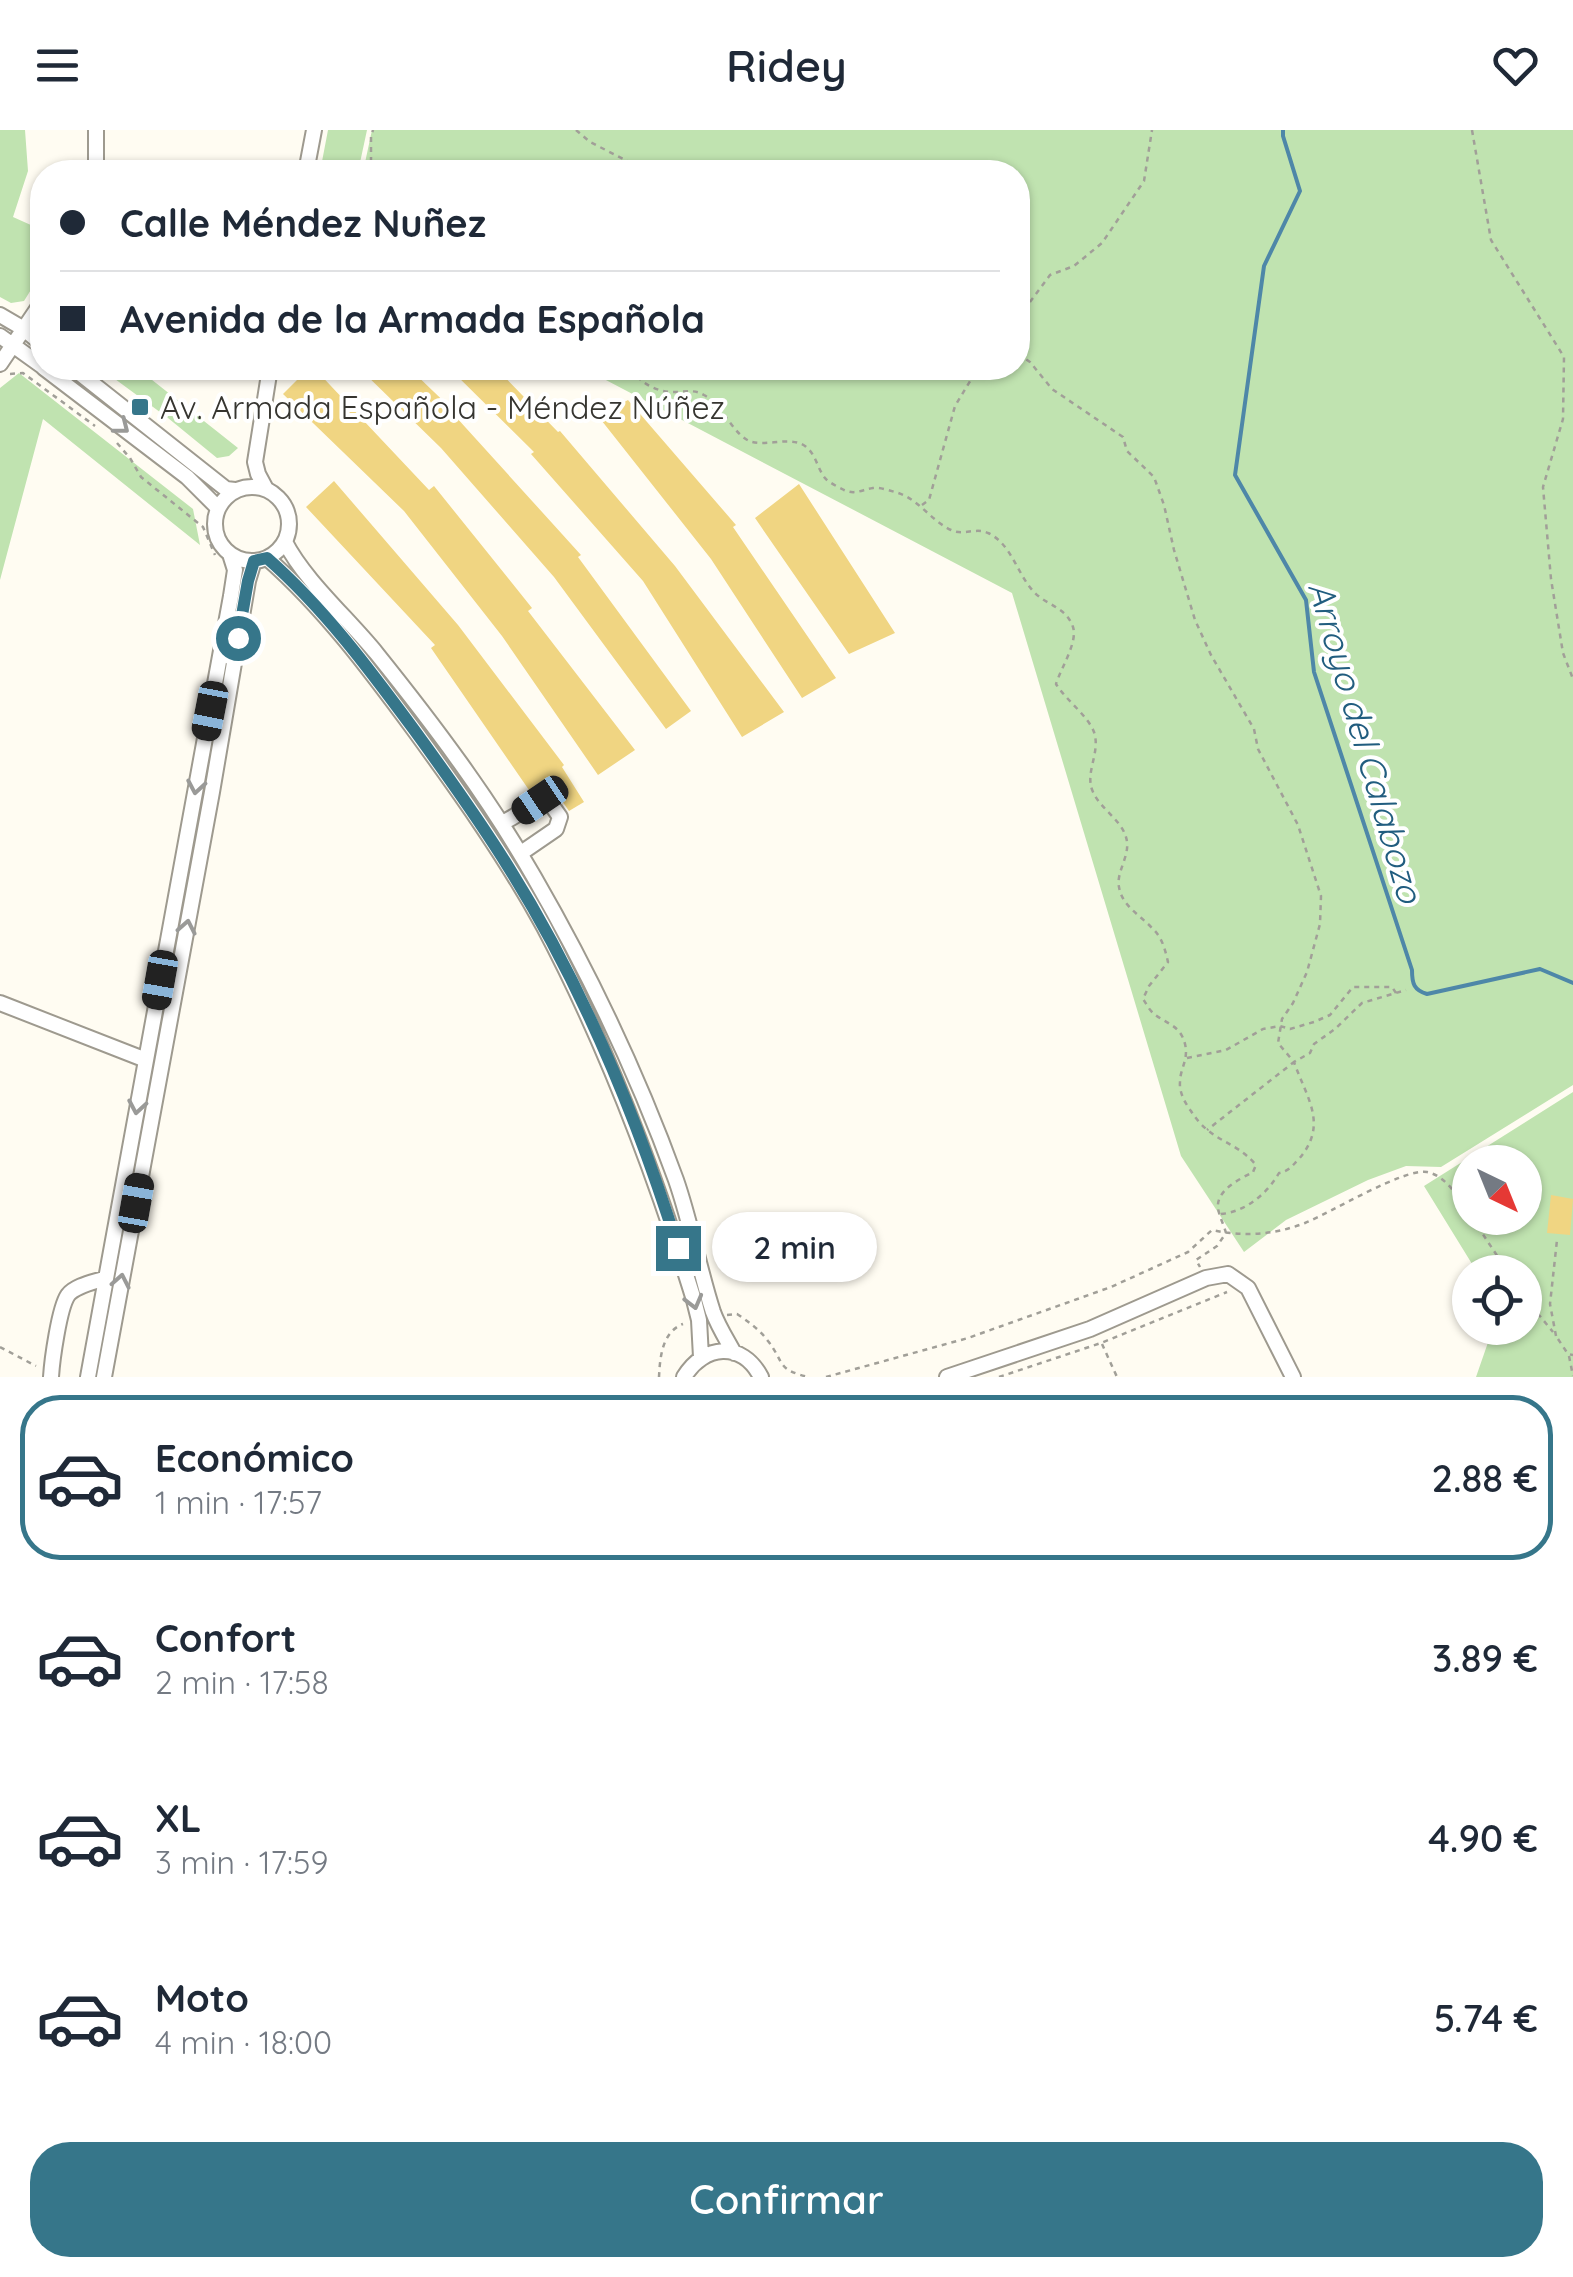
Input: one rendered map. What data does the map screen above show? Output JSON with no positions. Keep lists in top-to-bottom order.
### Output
{
  "water": ["Arroyo del Calabozo"],
  "places": {
    "transit": ["Av. Armada Española - Méndez Núñez"]
  },
  "north": "bottom right",
  "page": {
    "header": "Ridey",
    "banner": ["Calle Méndez Nuñez", "Avenida de la Armada Española"],
    "bubble": "2 min",
    "list": [
      {
        "name": "Económico",
        "note": "1 min · 17:57",
        "value": "2.88 €"
      },
      {
        "name": "Confort",
        "note": "2 min · 17:58",
        "value": "3.89 €"
      },
      {
        "name": "XL",
        "note": "3 min · 17:59",
        "value": "4.90 €"
      },
      {
        "name": "Moto",
        "note": "4 min · 18:00",
        "value": "5.74 €"
      }
    ],
    "buttons": "Confirmar"
  }
}
